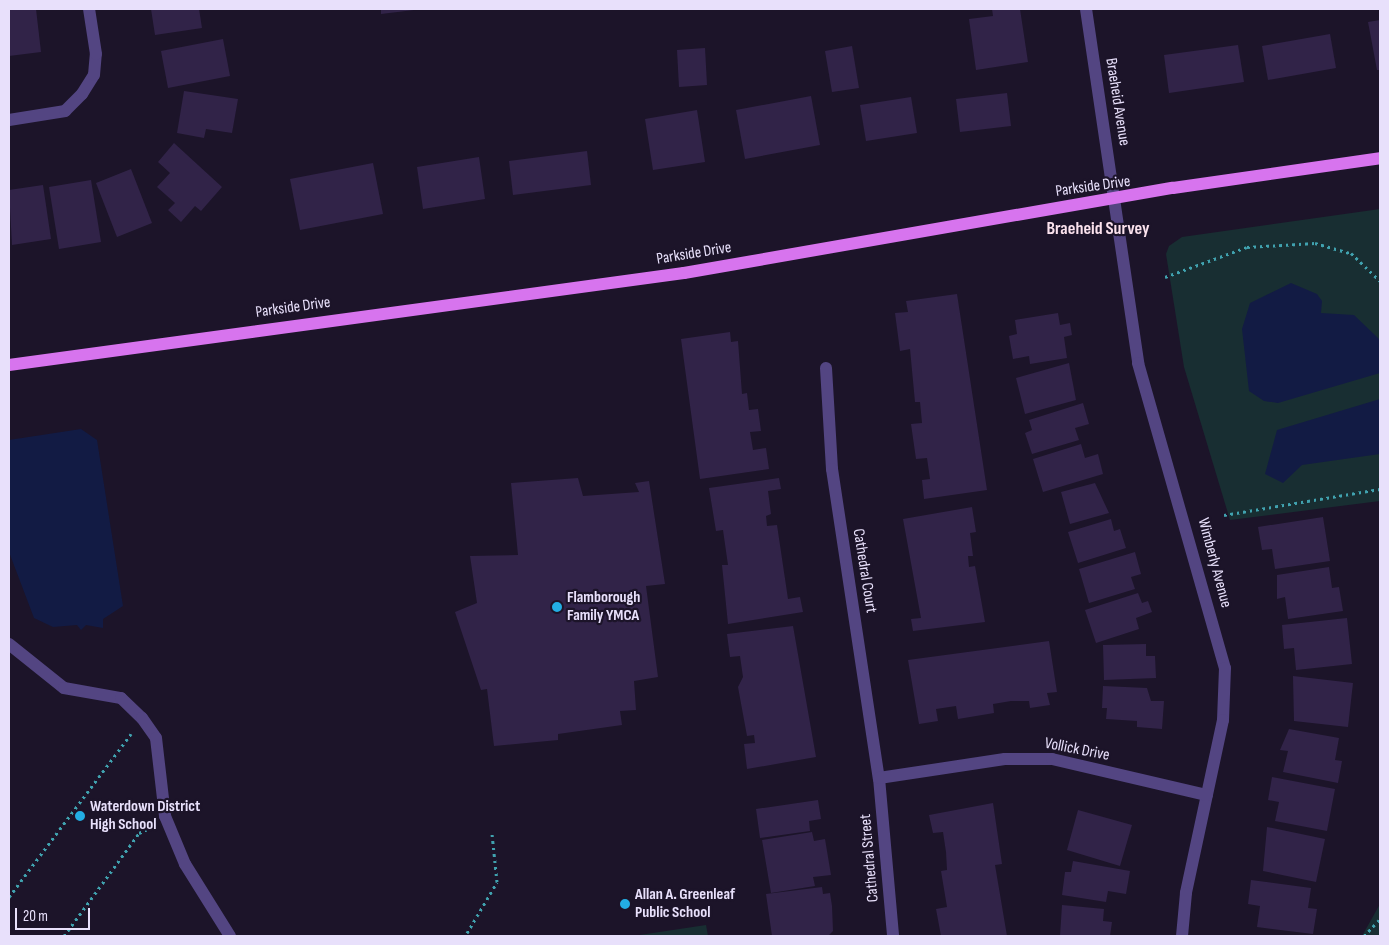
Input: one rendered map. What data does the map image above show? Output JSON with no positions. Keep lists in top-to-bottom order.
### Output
{
  "streets": {
    "main road": ["Parkside Drive"],
    "street": [
      "Braeheid Avenue",
      "Wimberly Avenue",
      "Cathedral Court",
      "Vollick Drive",
      "Cathedral Street"
    ]
  },
  "crossings": [
    ["Braeheid Avenue", "Parkside Drive"],
    ["Braeheid Avenue", "Wimberly Avenue"],
    ["Parkside Drive", "Wimberly Avenue"],
    ["Wimberly Avenue", "Vollick Drive"],
    ["Cathedral Court", "Vollick Drive"],
    ["Cathedral Court", "Cathedral Street"],
    ["Vollick Drive", "Cathedral Street"]
  ],
  "districts": ["Braeheid Survey"],
  "places": ["Flamborough Family YMCA", "Waterdown District High School", "Allan A. Greenleaf Public School"],
  "scale_bar": "20 m"
}
